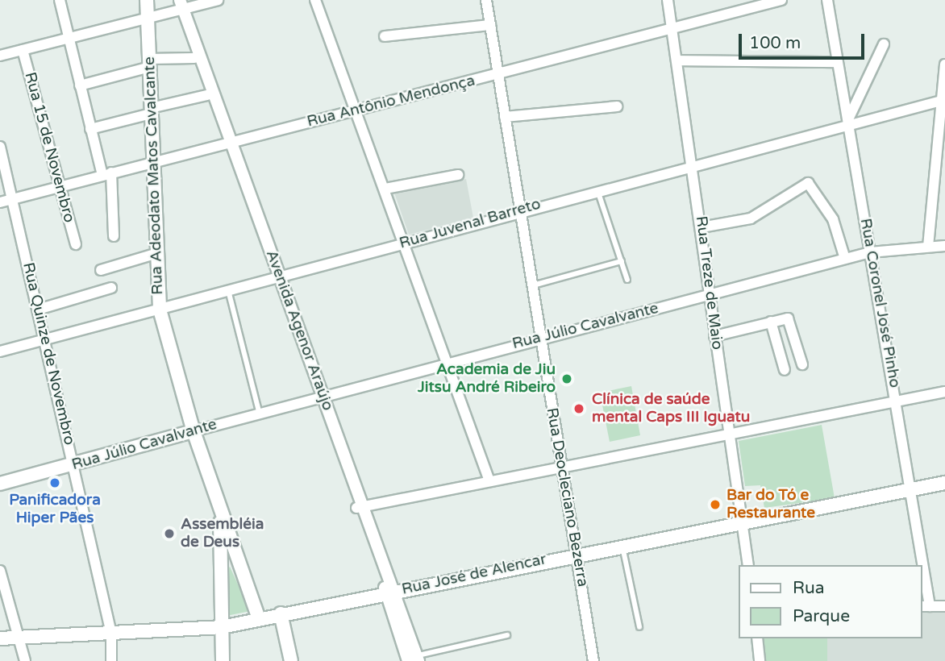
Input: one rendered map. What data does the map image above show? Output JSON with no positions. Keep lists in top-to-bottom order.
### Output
{
  "streets": {
    "main road": ["Rua Adeodato Matos Cavalcante", "Rua Júlio Cavalvante", "Rua José de Alencar"],
    "street": [
      "Rua Antônio Mendonça",
      "Rua 15 de Novembro",
      "Rua Juvenal Barreto",
      "Rua Treze de Maio",
      "Rua Coronel José Pinho",
      "Avenida Agenor Araújo",
      "Rua Quinze de Novembro",
      "Rua Deocleciano Bezerra"
    ]
  },
  "crossings": [
    ["Rua Antônio Mendonça", "Rua 15 de Novembro"],
    ["Rua Antônio Mendonça", "Rua Adeodato Matos Cavalcante"],
    ["Rua Antônio Mendonça", "Rua Treze de Maio"],
    ["Rua Antônio Mendonça", "Avenida Agenor Araújo"],
    ["Rua Antônio Mendonça", "Rua Quinze de Novembro"],
    ["Rua Antônio Mendonça", "Rua Deocleciano Bezerra"],
    ["Rua Adeodato Matos Cavalcante", "Rua Juvenal Barreto"],
    ["Rua Adeodato Matos Cavalcante", "Rua Júlio Cavalvante"],
    ["Rua Adeodato Matos Cavalcante", "Rua José de Alencar"],
    ["Rua Juvenal Barreto", "Rua Treze de Maio"],
    ["Rua Juvenal Barreto", "Rua Coronel José Pinho"],
    ["Rua Juvenal Barreto", "Avenida Agenor Araújo"],
    ["Rua Juvenal Barreto", "Rua Quinze de Novembro"],
    ["Rua Juvenal Barreto", "Rua Deocleciano Bezerra"],
    ["Rua Treze de Maio", "Rua Júlio Cavalvante"],
    ["Rua Treze de Maio", "Rua José de Alencar"],
    ["Rua Coronel José Pinho", "Rua Júlio Cavalvante"],
    ["Rua Coronel José Pinho", "Rua José de Alencar"],
    ["Rua Júlio Cavalvante", "Avenida Agenor Araújo"],
    ["Rua Júlio Cavalvante", "Rua Quinze de Novembro"],
    ["Rua Júlio Cavalvante", "Rua Deocleciano Bezerra"],
    ["Avenida Agenor Araújo", "Rua José de Alencar"],
    ["Rua Quinze de Novembro", "Rua José de Alencar"],
    ["Rua Deocleciano Bezerra", "Rua José de Alencar"]
  ],
  "places": [
    "Academia de Jiu Jitsu André Ribeiro",
    "Clínica de saúde mental Caps III Iguatu",
    "Panificadora Hiper Pães",
    "Bar do Tó e Restaurante",
    "Assembléia de Deus"
  ],
  "legend": ["Rua", "Parque"],
  "scale_bar": "100 m"
}
